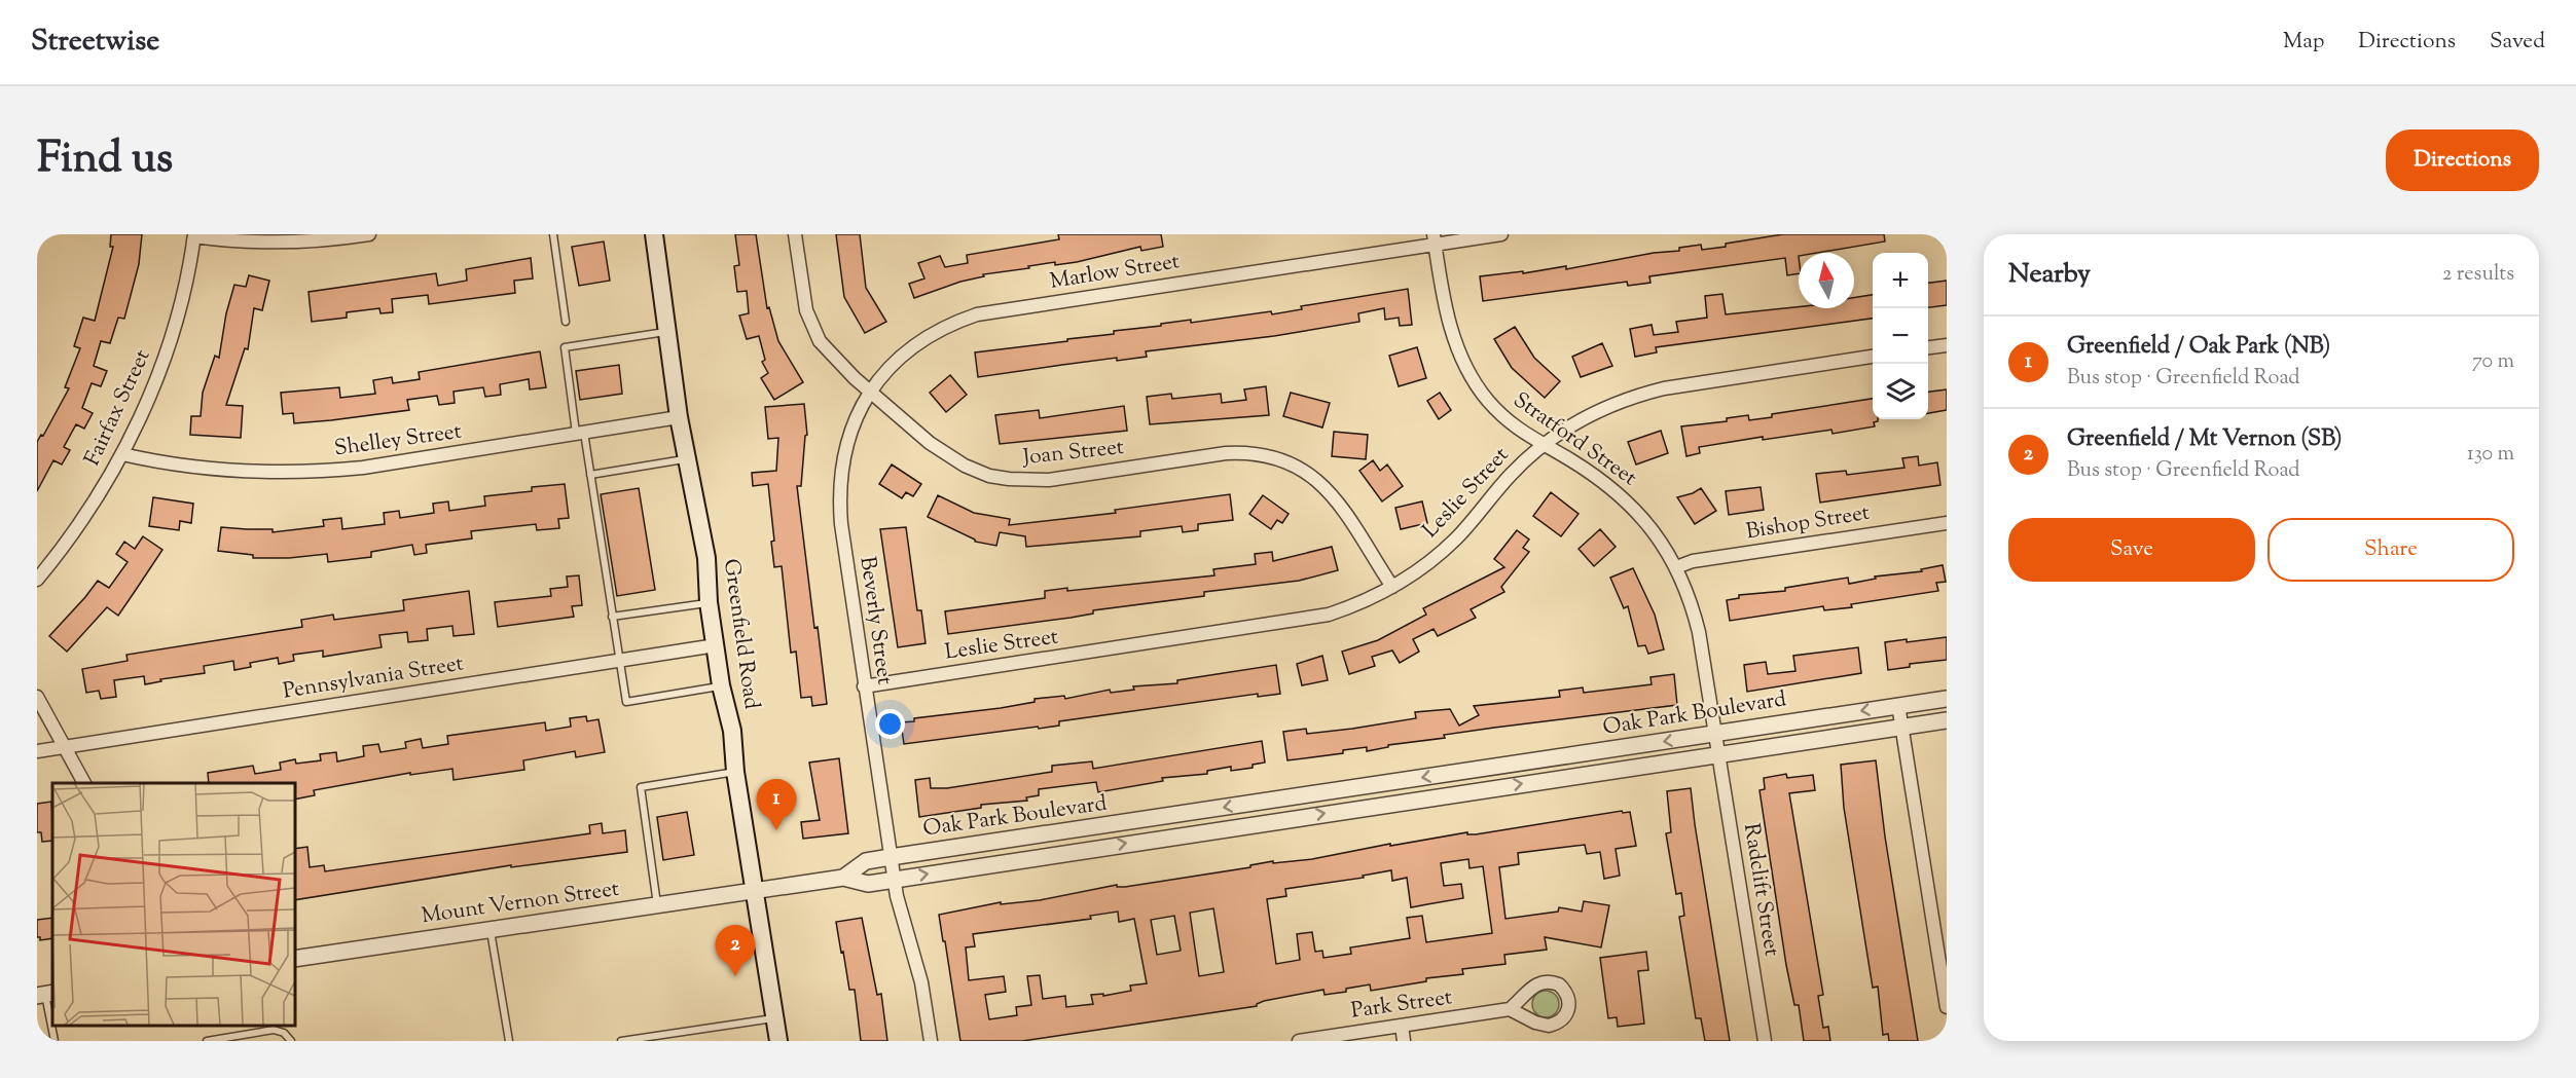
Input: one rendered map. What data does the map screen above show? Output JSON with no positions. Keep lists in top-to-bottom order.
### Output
{
  "streets": {
    "main road": ["Greenfield Road"],
    "street": [
      "Marlow Street",
      "Fairfax Street",
      "Stratford Street",
      "Shelley Street",
      "Joan Street",
      "Leslie Street",
      "Bishop Street",
      "Beverly Street",
      "Pennsylvania Street",
      "Oak Park Boulevard",
      "Radclift Street",
      "Mount Vernon Street",
      "Park Street"
    ]
  },
  "crossings": [
    ["Marlow Street", "Stratford Street"],
    ["Marlow Street", "Joan Street"],
    ["Marlow Street", "Beverly Street"],
    ["Fairfax Street", "Shelley Street"],
    ["Stratford Street", "Leslie Street"],
    ["Stratford Street", "Bishop Street"],
    ["Stratford Street", "Oak Park Boulevard"],
    ["Stratford Street", "Radclift Street"],
    ["Shelley Street", "Greenfield Road"],
    ["Joan Street", "Leslie Street"],
    ["Joan Street", "Beverly Street"],
    ["Leslie Street", "Beverly Street"],
    ["Beverly Street", "Oak Park Boulevard"],
    ["Greenfield Road", "Pennsylvania Street"],
    ["Greenfield Road", "Oak Park Boulevard"],
    ["Greenfield Road", "Mount Vernon Street"],
    ["Oak Park Boulevard", "Radclift Street"],
    ["Oak Park Boulevard", "Mount Vernon Street"]
  ],
  "north": "top",
  "page": {
    "header": "Streetwise",
    "nav": ["Map", "Directions", "Saved"],
    "title": "Find us",
    "buttons": [
      "Directions",
      ["Save", "Share"]
    ],
    "heading": ["Nearby", "2 results"],
    "map_buttons": ["+", "−"],
    "list": [
      {
        "mark": "1",
        "name": "Greenfield / Oak Park (NB)",
        "note": "Bus stop · Greenfield Road",
        "value": "70 m"
      },
      {
        "mark": "2",
        "name": "Greenfield / Mt Vernon (SB)",
        "note": "Bus stop · Greenfield Road",
        "value": "130 m"
      }
    ],
    "pins": ["1", "2"]
  }
}
